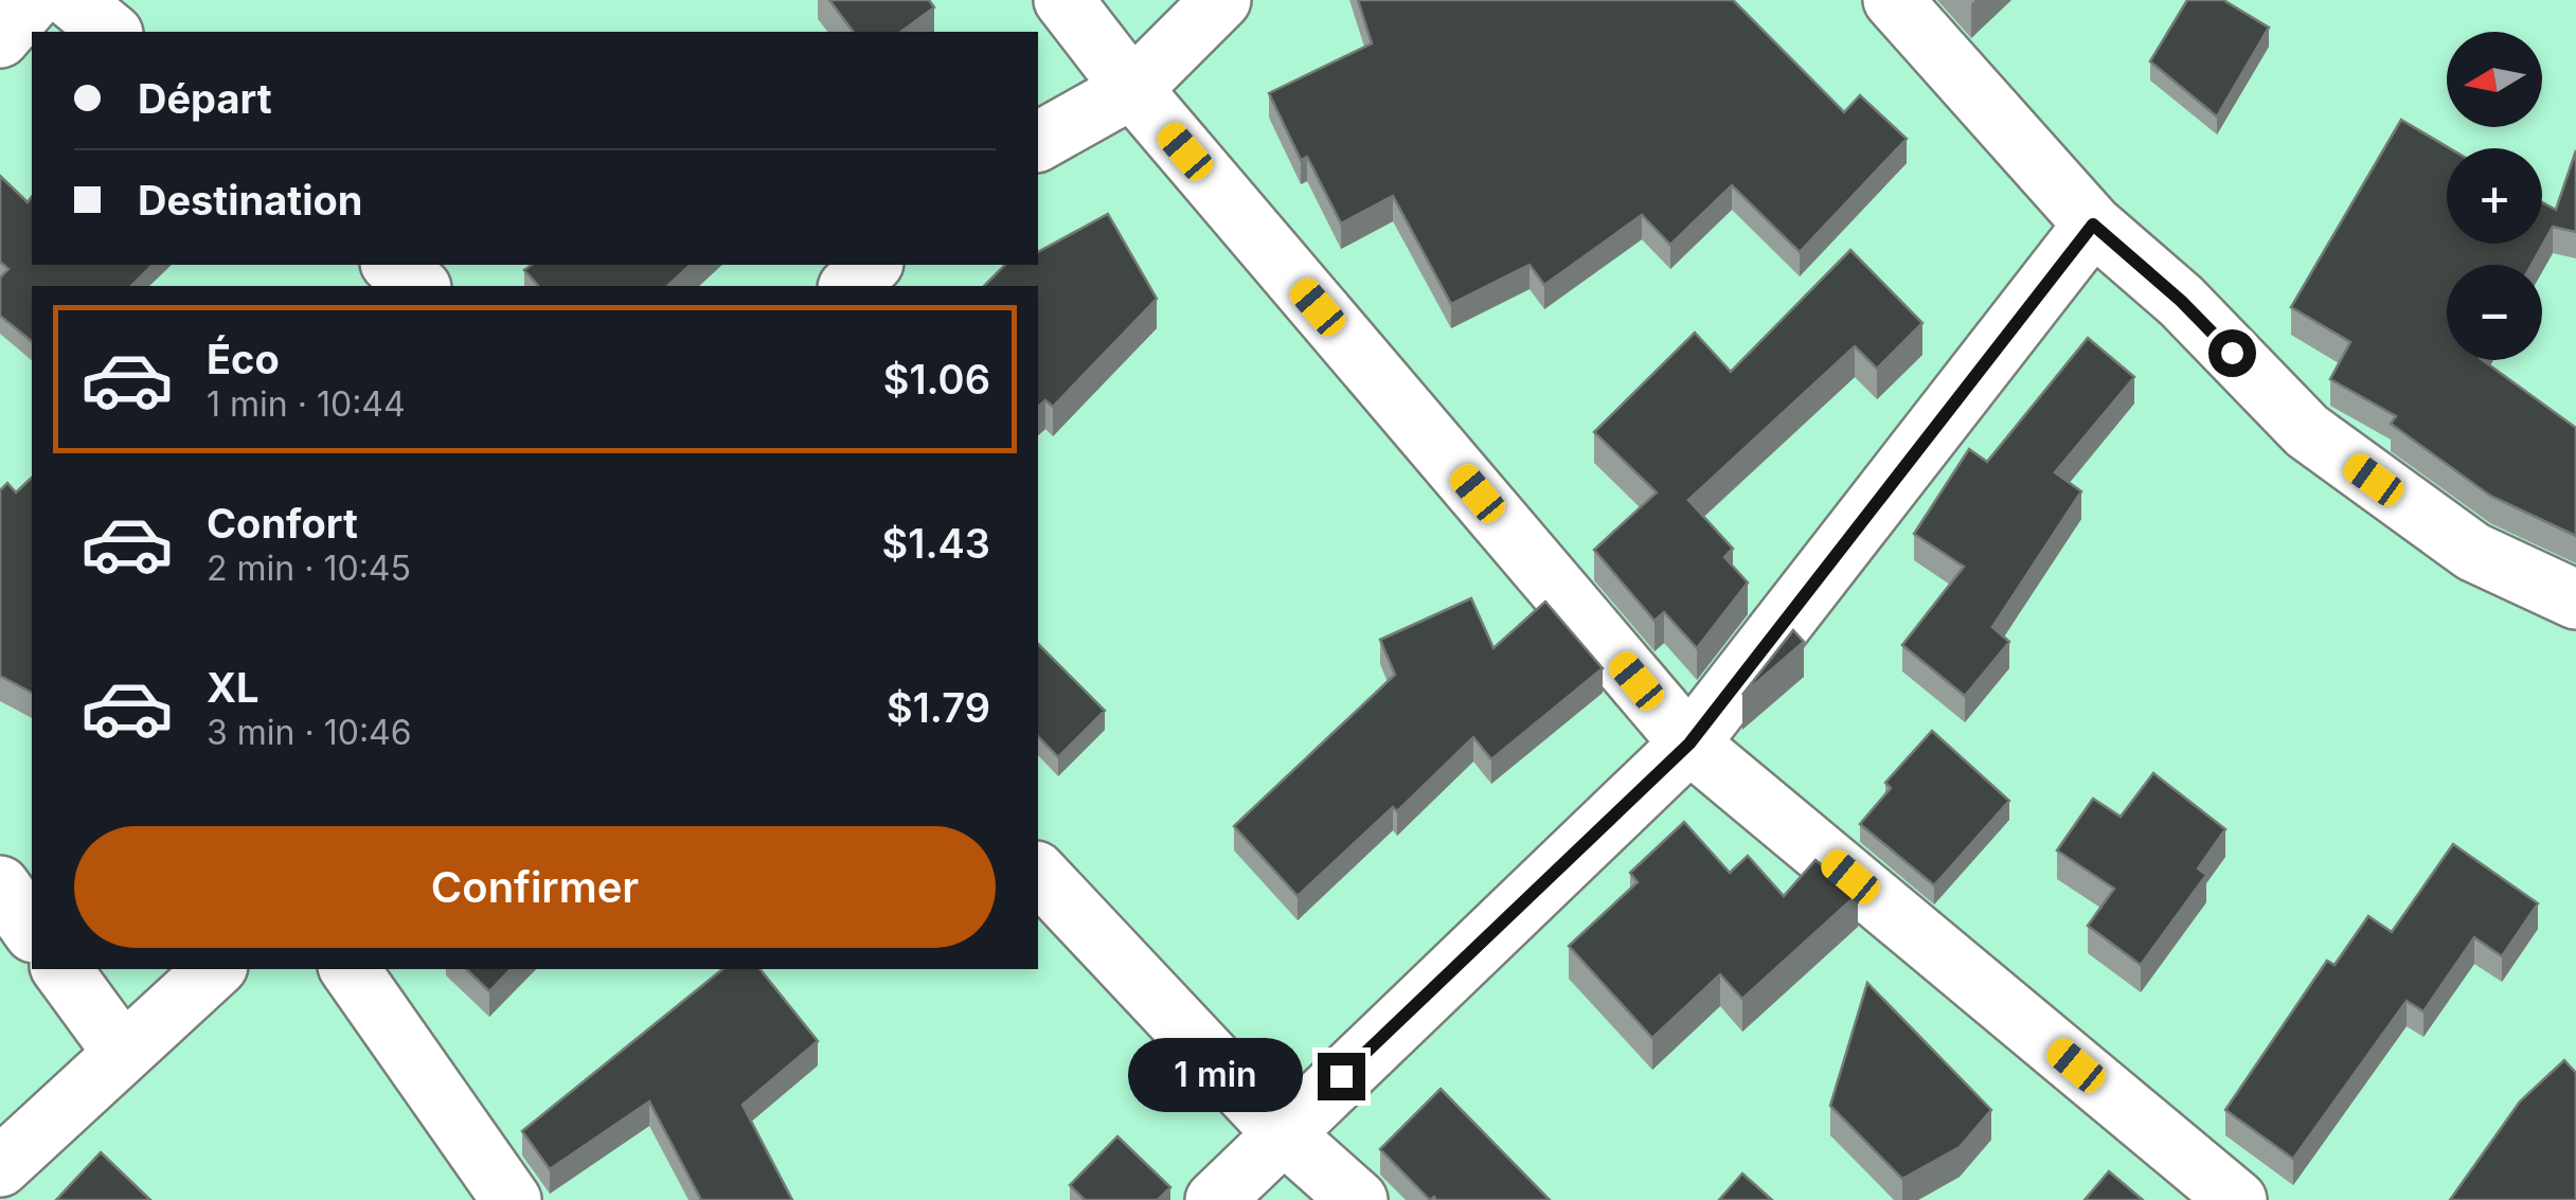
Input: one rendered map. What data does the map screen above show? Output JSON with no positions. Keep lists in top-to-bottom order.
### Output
{
  "north": "left",
  "page": {
    "map_buttons": ["+", "−"],
    "banner": ["Départ", "Destination"],
    "list": [
      {
        "name": "Éco",
        "note": "1 min · 10:44",
        "value": "$1.06"
      },
      {
        "name": "Confort",
        "note": "2 min · 10:45",
        "value": "$1.43"
      },
      {
        "name": "XL",
        "note": "3 min · 10:46",
        "value": "$1.79"
      }
    ],
    "buttons": "Confirmer",
    "bubble": "1 min"
  }
}
